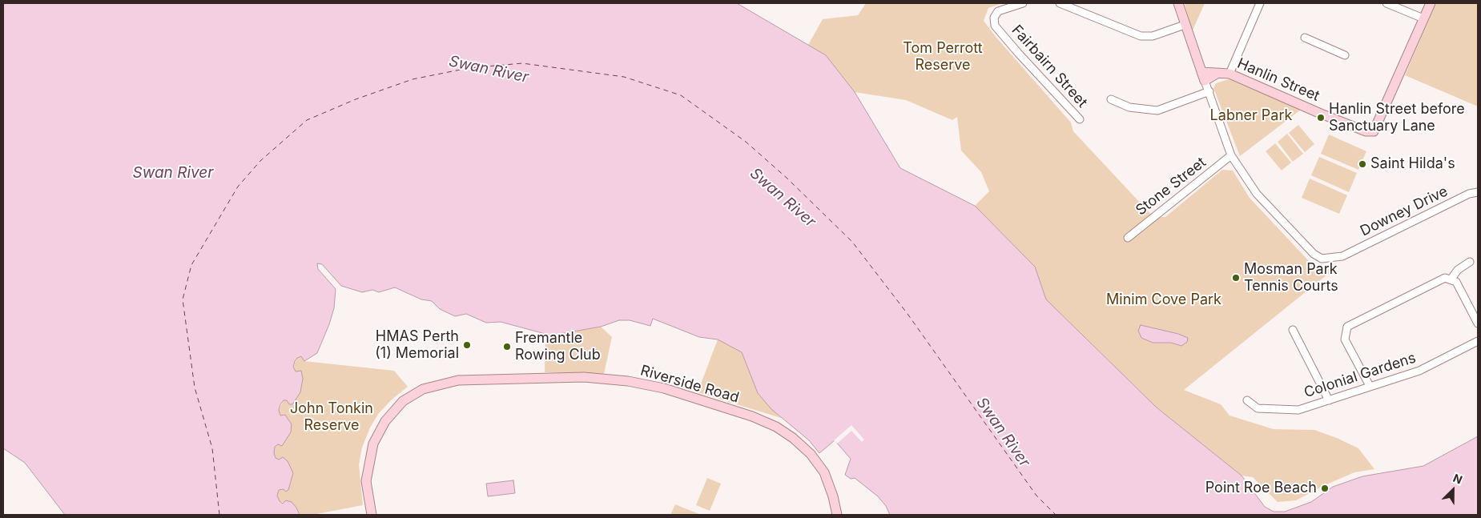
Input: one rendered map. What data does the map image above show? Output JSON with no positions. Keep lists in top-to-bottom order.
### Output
{
  "streets": {
    "street": [
      "Fairbairn Street",
      "Hanlin Street",
      "Stone Street",
      "Downey Drive",
      "Colonial Gardens",
      "Riverside Road"
    ]
  },
  "crossings": [
    ["Hanlin Street", "Downey Drive"],
    ["Stone Street", "Downey Drive"]
  ],
  "water": ["Swan River"],
  "parks": [
    "Tom Perrott Reserve",
    "Labner Park",
    "Minim Cove Park",
    "John Tonkin Reserve"
  ],
  "places": [
    "Hanlin Street before Sanctuary Lane",
    "Saint Hilda's",
    "Mosman Park Tennis Courts",
    "HMAS Perth (1) Memorial",
    "Fremantle Rowing Club",
    "Point Roe Beach"
  ],
  "north": "top right"
}
